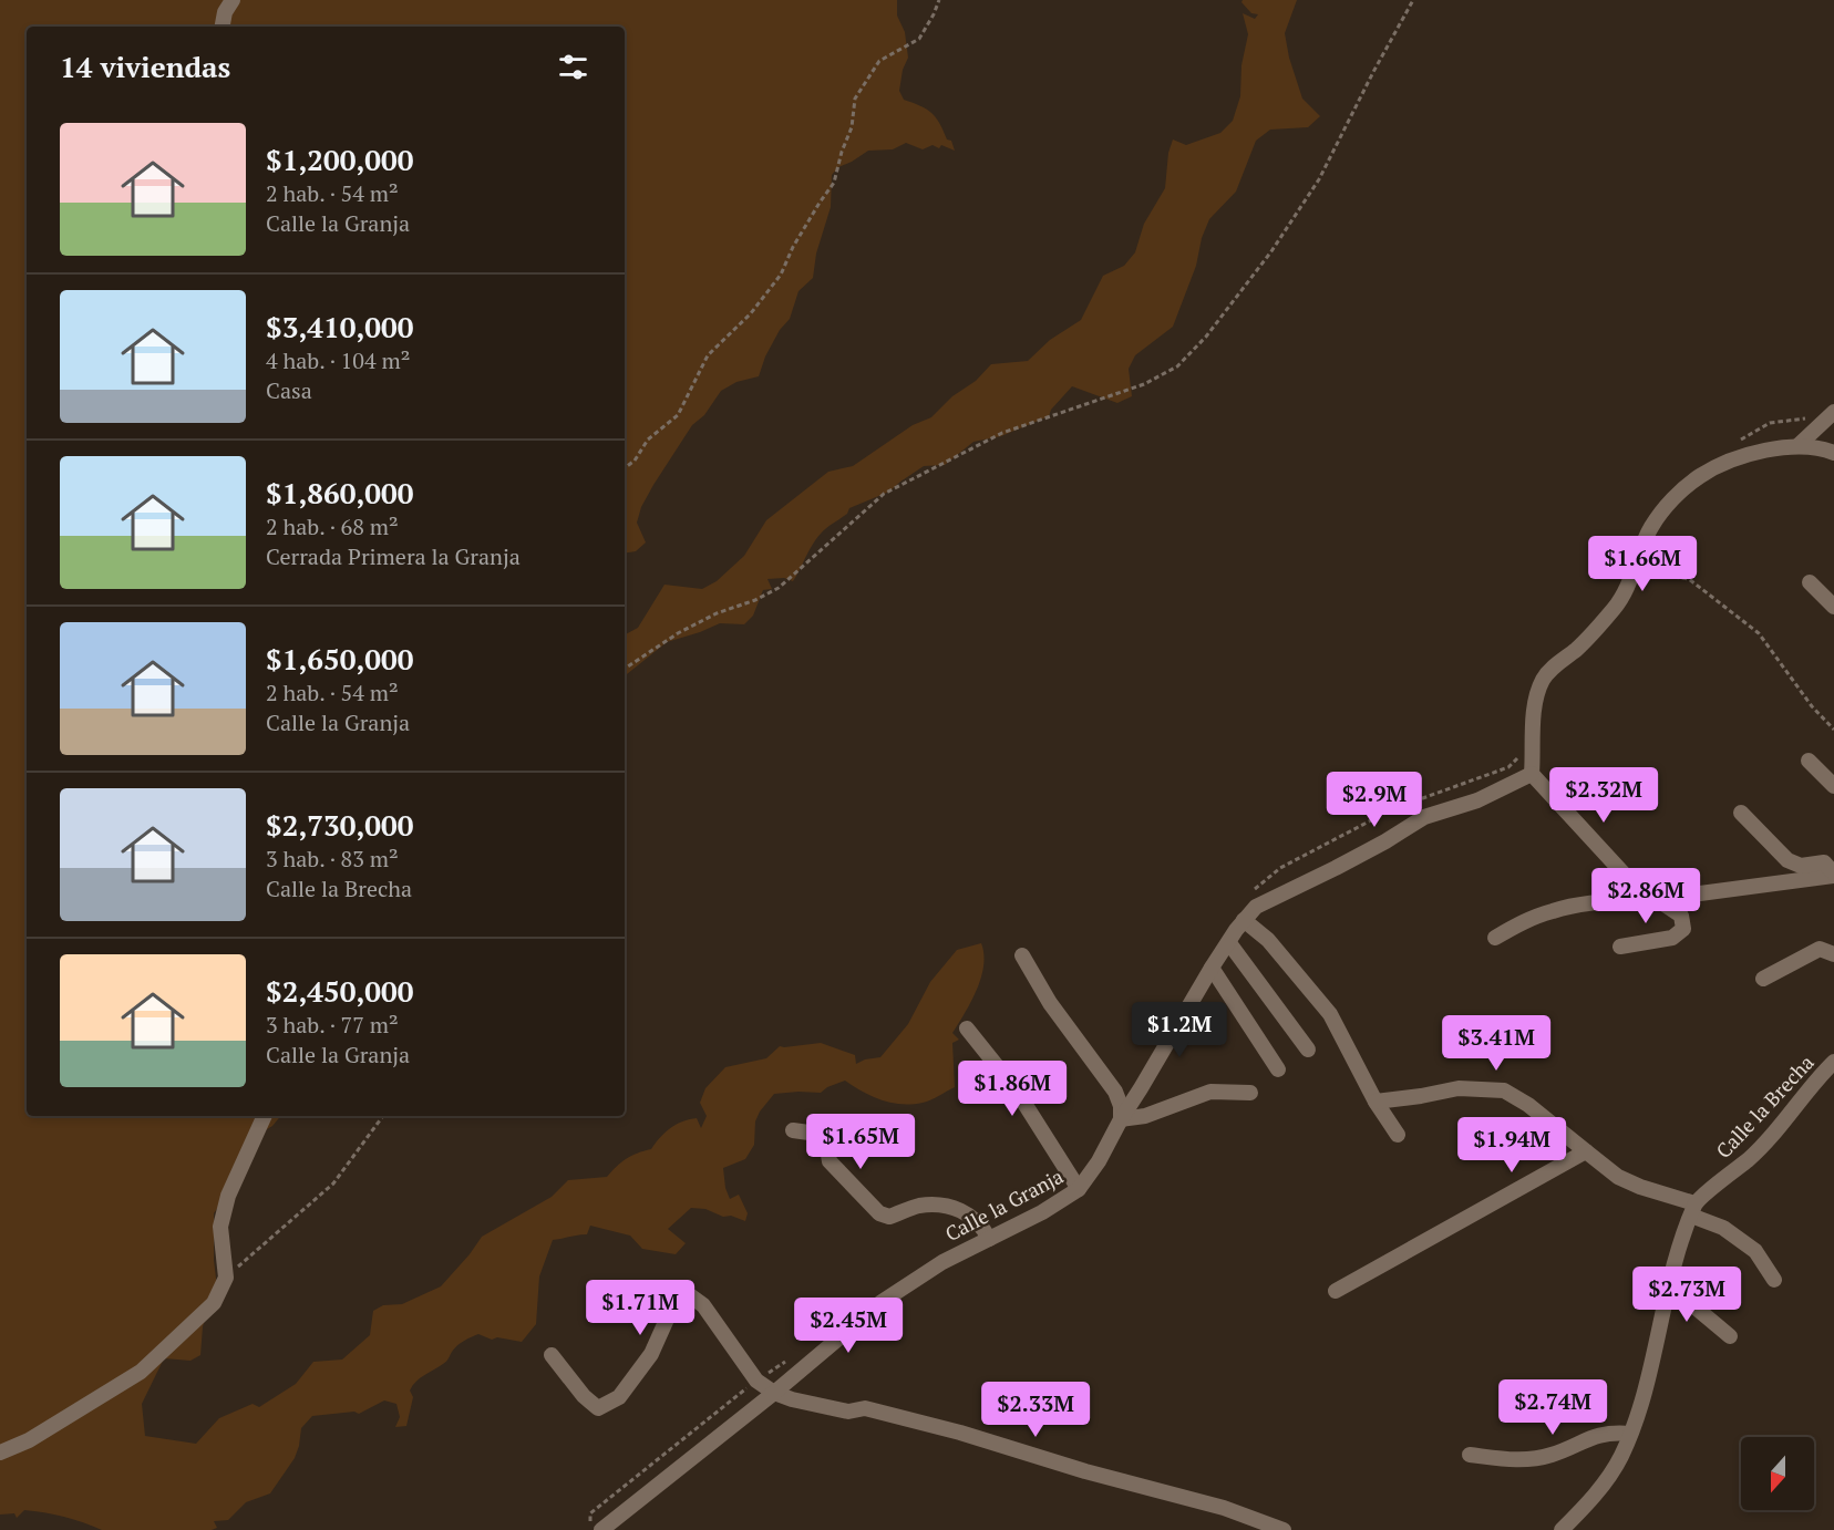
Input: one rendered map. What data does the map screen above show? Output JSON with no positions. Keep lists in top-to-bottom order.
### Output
{
  "streets": {
    "street": ["Calle la Brecha", "Calle la Granja"]
  },
  "north": "bottom",
  "page": {
    "heading": "14 viviendas",
    "list": [
      {
        "name": "$1,200,000",
        "note": "2 hab. · 54 m² · Calle la Granja"
      },
      {
        "name": "$3,410,000",
        "note": "4 hab. · 104 m² · Casa"
      },
      {
        "name": "$1,860,000",
        "note": "2 hab. · 68 m² · Cerrada Primera la Granja"
      },
      {
        "name": "$1,650,000",
        "note": "2 hab. · 54 m² · Calle la Granja"
      },
      {
        "name": "$2,730,000",
        "note": "3 hab. · 83 m² · Calle la Brecha"
      },
      {
        "name": "$2,450,000",
        "note": "3 hab. · 77 m² · Calle la Granja"
      }
    ],
    "price": [
      "$1.66M",
      "$2.32M",
      "$2.9M",
      "$2.86M",
      "$1.2M",
      "$3.41M",
      "$1.86M",
      "$1.65M",
      "$1.94M",
      "$2.73M",
      "$1.71M",
      "$2.45M",
      "$2.74M",
      "$2.33M"
    ]
  }
}
